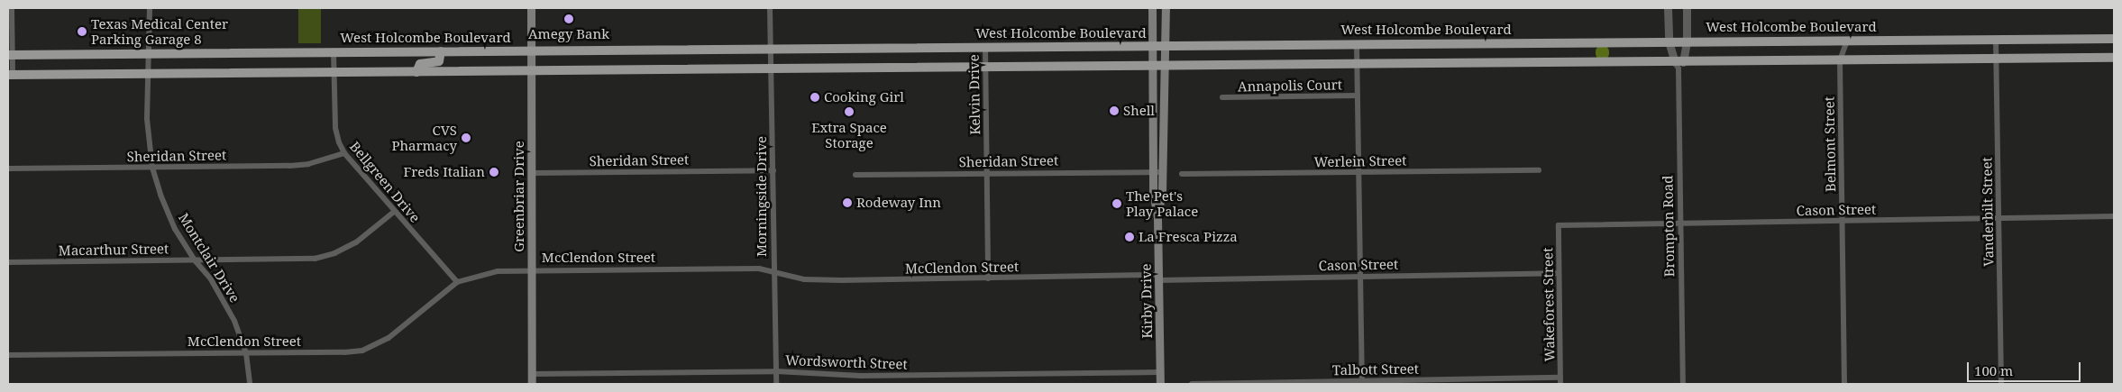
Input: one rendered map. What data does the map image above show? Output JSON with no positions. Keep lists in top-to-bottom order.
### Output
{
  "streets": {
    "main road": ["West Holcombe Boulevard", "Greenbriar Drive", "Kirby Drive"],
    "street": [
      "Annapolis Court",
      "Kelvin Drive",
      "Belmont Street",
      "Sheridan Street",
      "Werlein Street",
      "Bellgreen Drive",
      "Morningside Drive",
      "Cason Street",
      "Vanderbilt Street",
      "Brompton Road",
      "Macarthur Street",
      "Montclair Drive",
      "McClendon Street",
      "Wakeforest Street",
      "Wordsworth Street",
      "Talbott Street"
    ]
  },
  "crossings": [
    ["West Holcombe Boulevard", "Kelvin Drive"],
    ["West Holcombe Boulevard", "Belmont Street"],
    ["West Holcombe Boulevard", "Bellgreen Drive"],
    ["West Holcombe Boulevard", "Greenbriar Drive"],
    ["West Holcombe Boulevard", "Morningside Drive"],
    ["West Holcombe Boulevard", "Vanderbilt Street"],
    ["West Holcombe Boulevard", "Brompton Road"],
    ["West Holcombe Boulevard", "Montclair Drive"],
    ["West Holcombe Boulevard", "Kirby Drive"],
    ["Kelvin Drive", "Sheridan Street"],
    ["Kelvin Drive", "McClendon Street"],
    ["Belmont Street", "Cason Street"],
    ["Sheridan Street", "Bellgreen Drive"],
    ["Sheridan Street", "Greenbriar Drive"],
    ["Sheridan Street", "Morningside Drive"],
    ["Sheridan Street", "Montclair Drive"],
    ["Sheridan Street", "Kirby Drive"],
    ["Bellgreen Drive", "Macarthur Street"],
    ["Bellgreen Drive", "McClendon Street"],
    ["Greenbriar Drive", "McClendon Street"],
    ["Greenbriar Drive", "Wordsworth Street"],
    ["Morningside Drive", "McClendon Street"],
    ["Morningside Drive", "Wordsworth Street"],
    ["Cason Street", "Vanderbilt Street"],
    ["Cason Street", "Brompton Road"],
    ["Cason Street", "McClendon Street"],
    ["Cason Street", "Kirby Drive"],
    ["Cason Street", "Wakeforest Street"],
    ["Macarthur Street", "Montclair Drive"],
    ["Montclair Drive", "McClendon Street"],
    ["McClendon Street", "Kirby Drive"],
    ["Kirby Drive", "Wordsworth Street"],
    ["Wakeforest Street", "Talbott Street"]
  ],
  "places": [
    "Amegy Bank",
    "Texas Medical Center Parking Garage 8",
    "Cooking Girl",
    "Shell",
    "Extra Space Storage",
    "CVS Pharmacy",
    "Freds Italian",
    "Rodeway Inn",
    "The Pet's Play Palace",
    "La Fresca Pizza"
  ],
  "scale_bar": "100 m"
}
